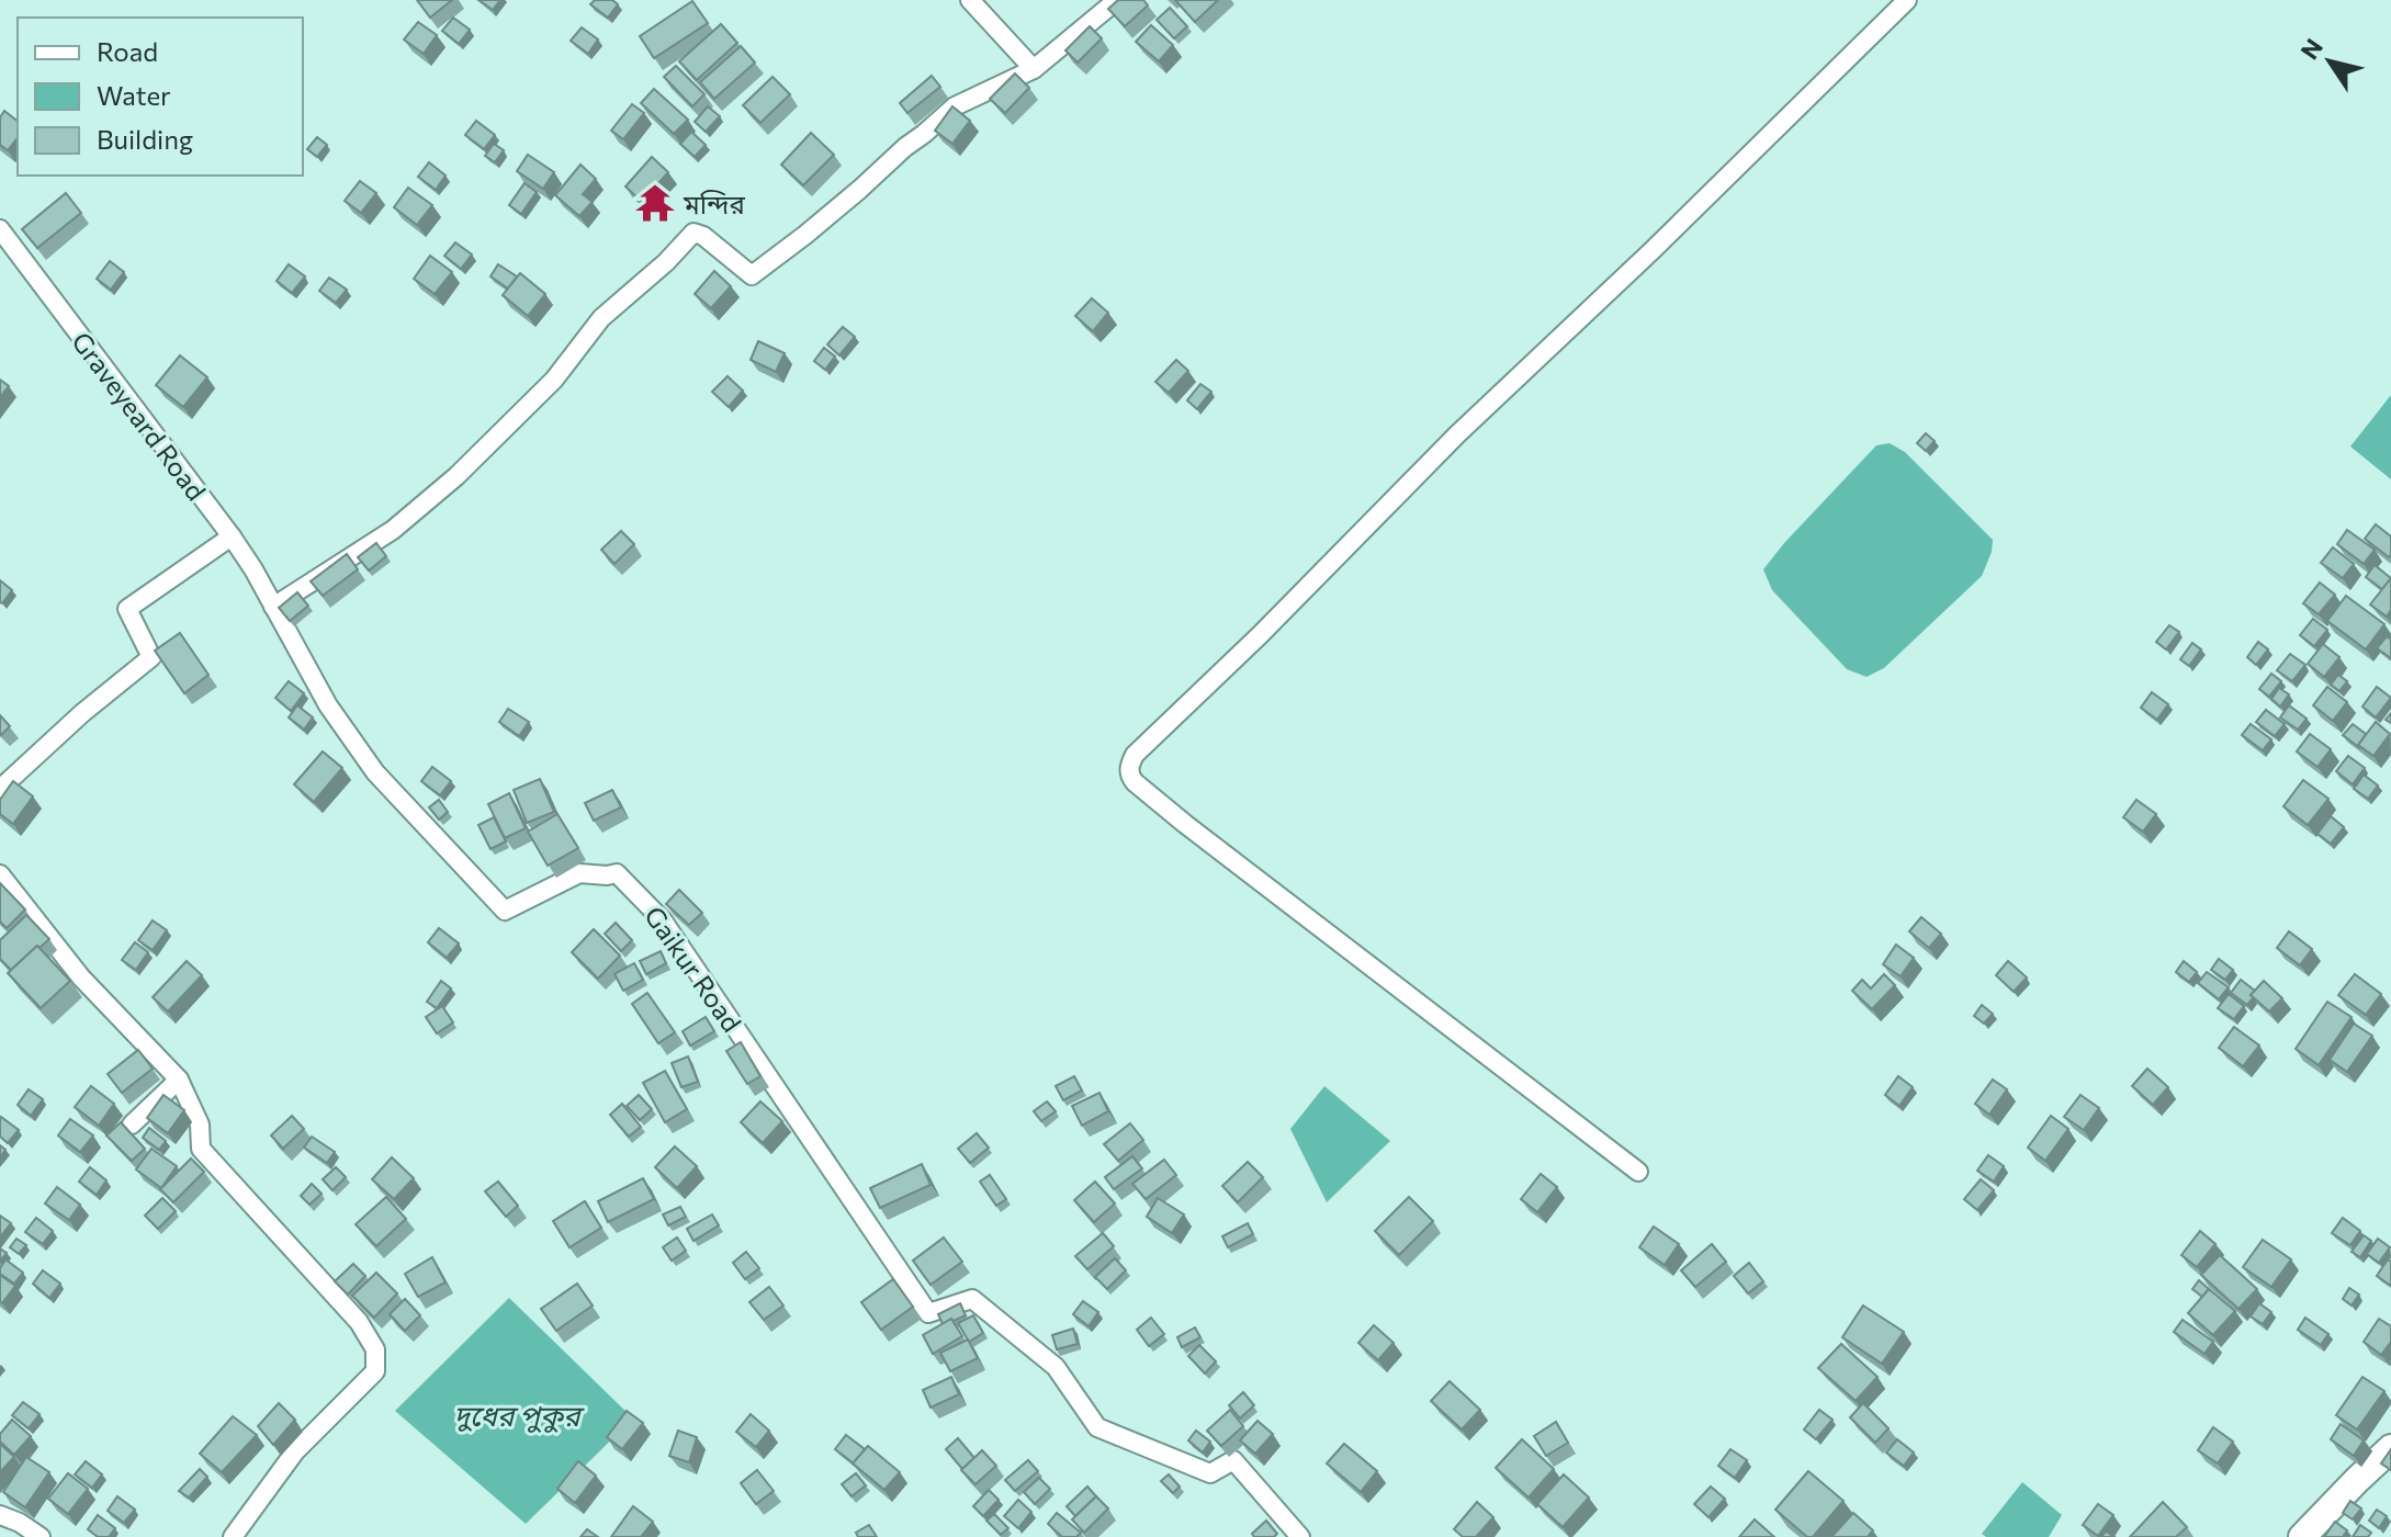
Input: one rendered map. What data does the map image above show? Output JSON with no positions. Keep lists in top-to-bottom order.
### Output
{
  "streets": {
    "street": ["Graveyeard Road", "Gaikur Road"]
  },
  "crossings": [
    ["Graveyeard Road", "Gaikur Road"]
  ],
  "water": ["দুধের পুকুর"],
  "places": {
    "temple": ["মন্দির"]
  },
  "legend": ["Road", "Water", "Building"],
  "north": "top left"
}
